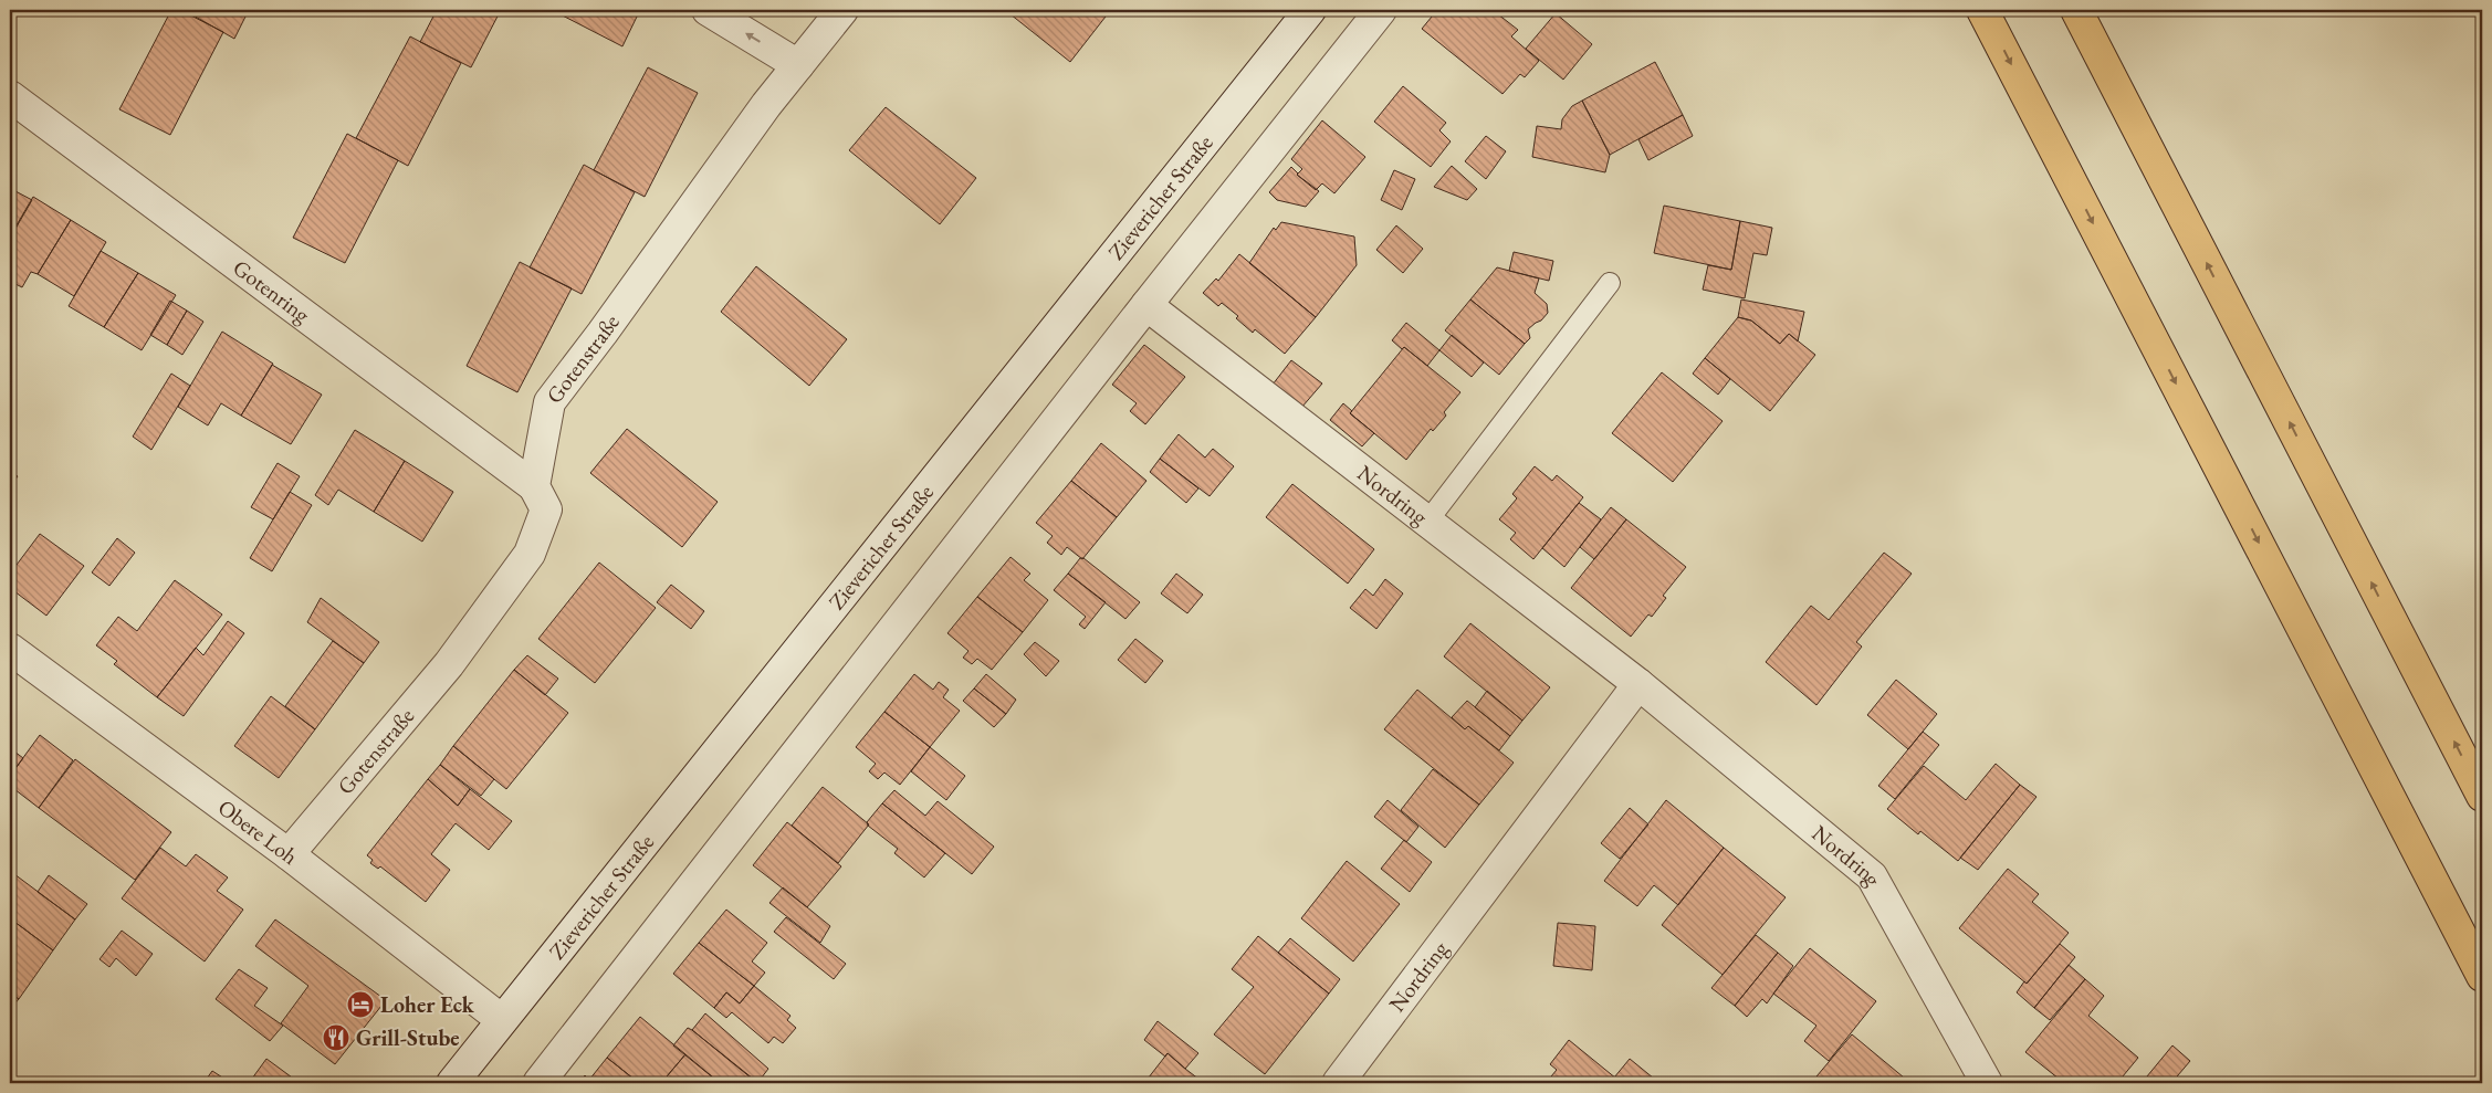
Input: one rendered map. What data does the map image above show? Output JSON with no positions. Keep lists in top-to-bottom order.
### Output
{
  "streets": {
    "street": [
      "Zievericher Straße",
      "Gotenring",
      "Gotenstraße",
      "Nordring",
      "Obere Loh"
    ]
  },
  "crossings": [
    ["Zievericher Straße", "Obere Loh"],
    ["Gotenring", "Gotenstraße"],
    ["Gotenstraße", "Obere Loh"]
  ],
  "places": {
    "hotel": ["Loher Eck"],
    "restaurant": ["Grill-Stube"]
  }
}
